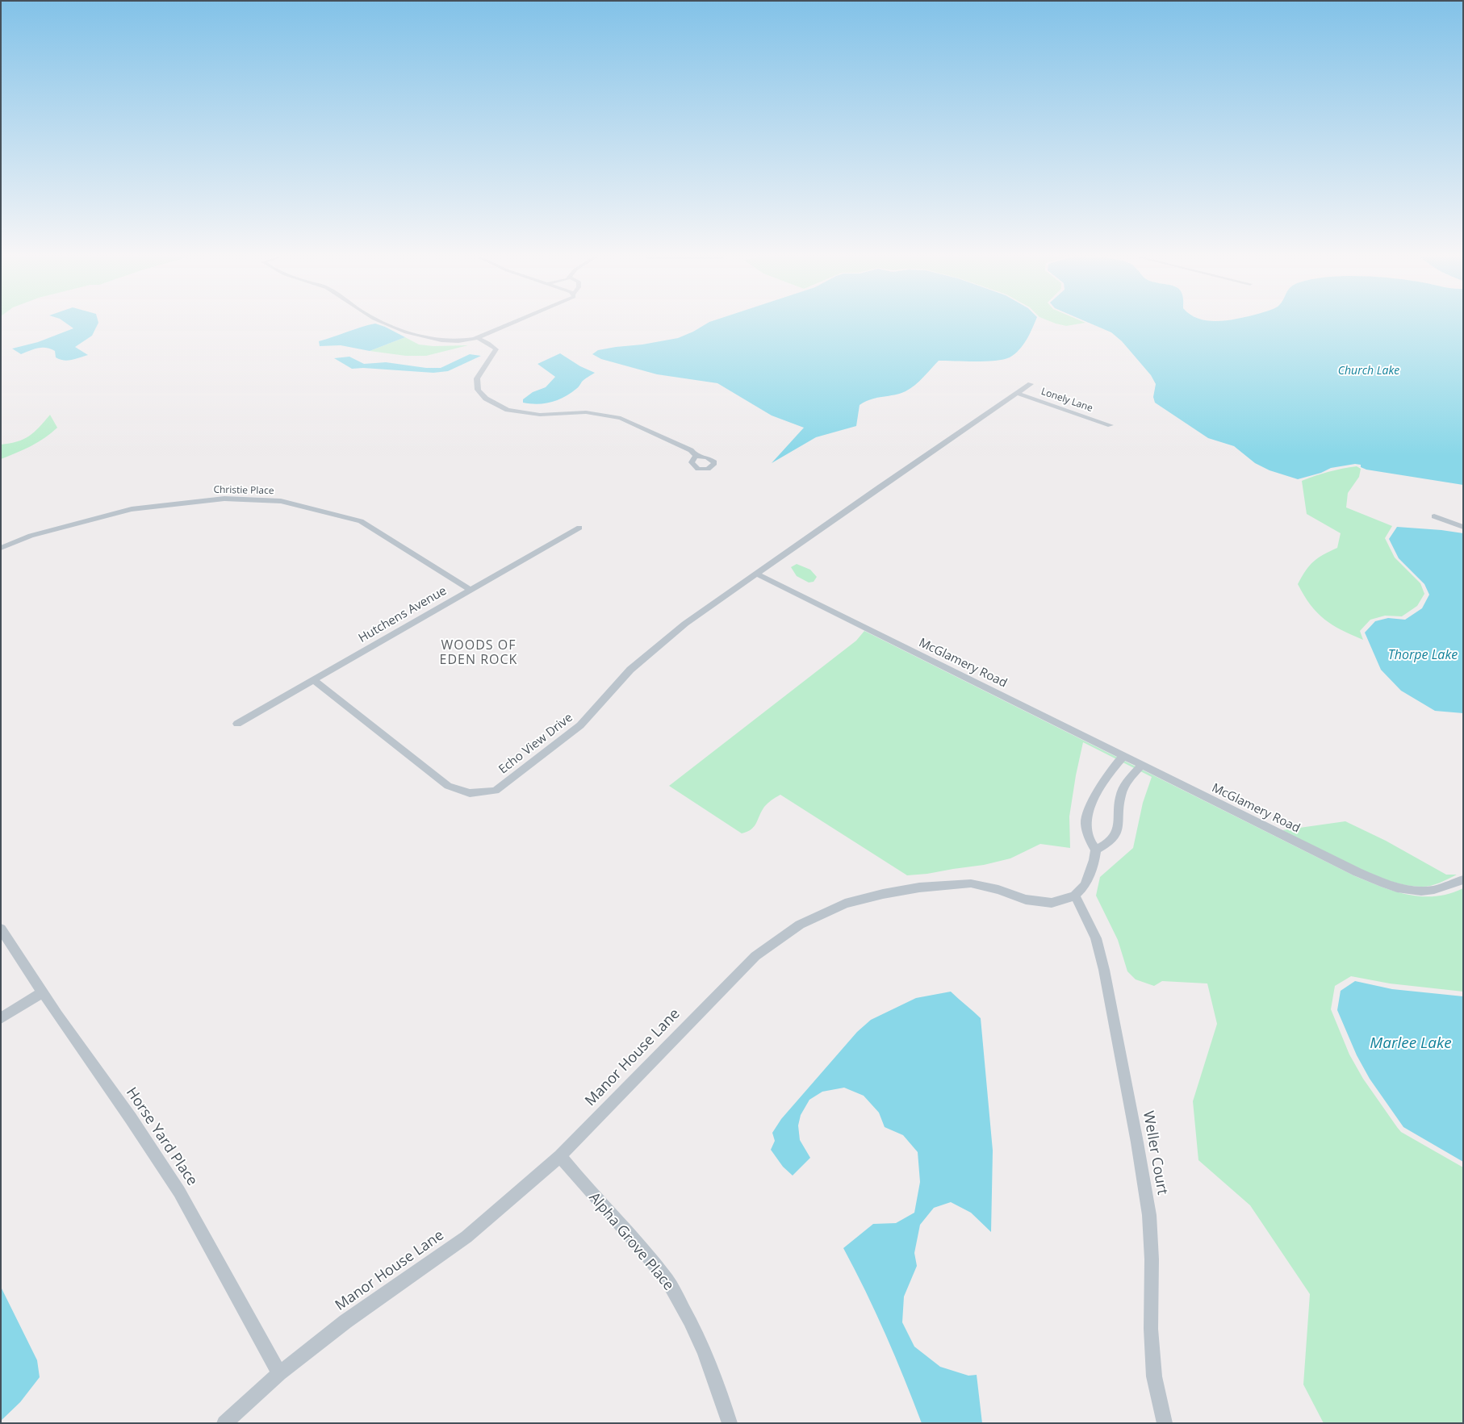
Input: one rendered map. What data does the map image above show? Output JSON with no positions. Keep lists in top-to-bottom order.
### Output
{
  "streets": {
    "street": [
      "Lonely Lane",
      "Christie Place",
      "Hutchens Avenue",
      "McGlamery Road",
      "Echo View Drive",
      "Manor House Lane",
      "Horse Yard Place",
      "Weller Court",
      "Alpha Grove Place"
    ]
  },
  "crossings": [
    ["Christie Place", "Hutchens Avenue"],
    ["Hutchens Avenue", "Echo View Drive"],
    ["McGlamery Road", "Echo View Drive"],
    ["Manor House Lane", "Horse Yard Place"],
    ["Manor House Lane", "Weller Court"],
    ["Manor House Lane", "Alpha Grove Place"]
  ],
  "districts": ["WOODS OF EDEN ROCK"],
  "water": ["Church Lake", "Thorpe Lake", "Marlee Lake"]
}
